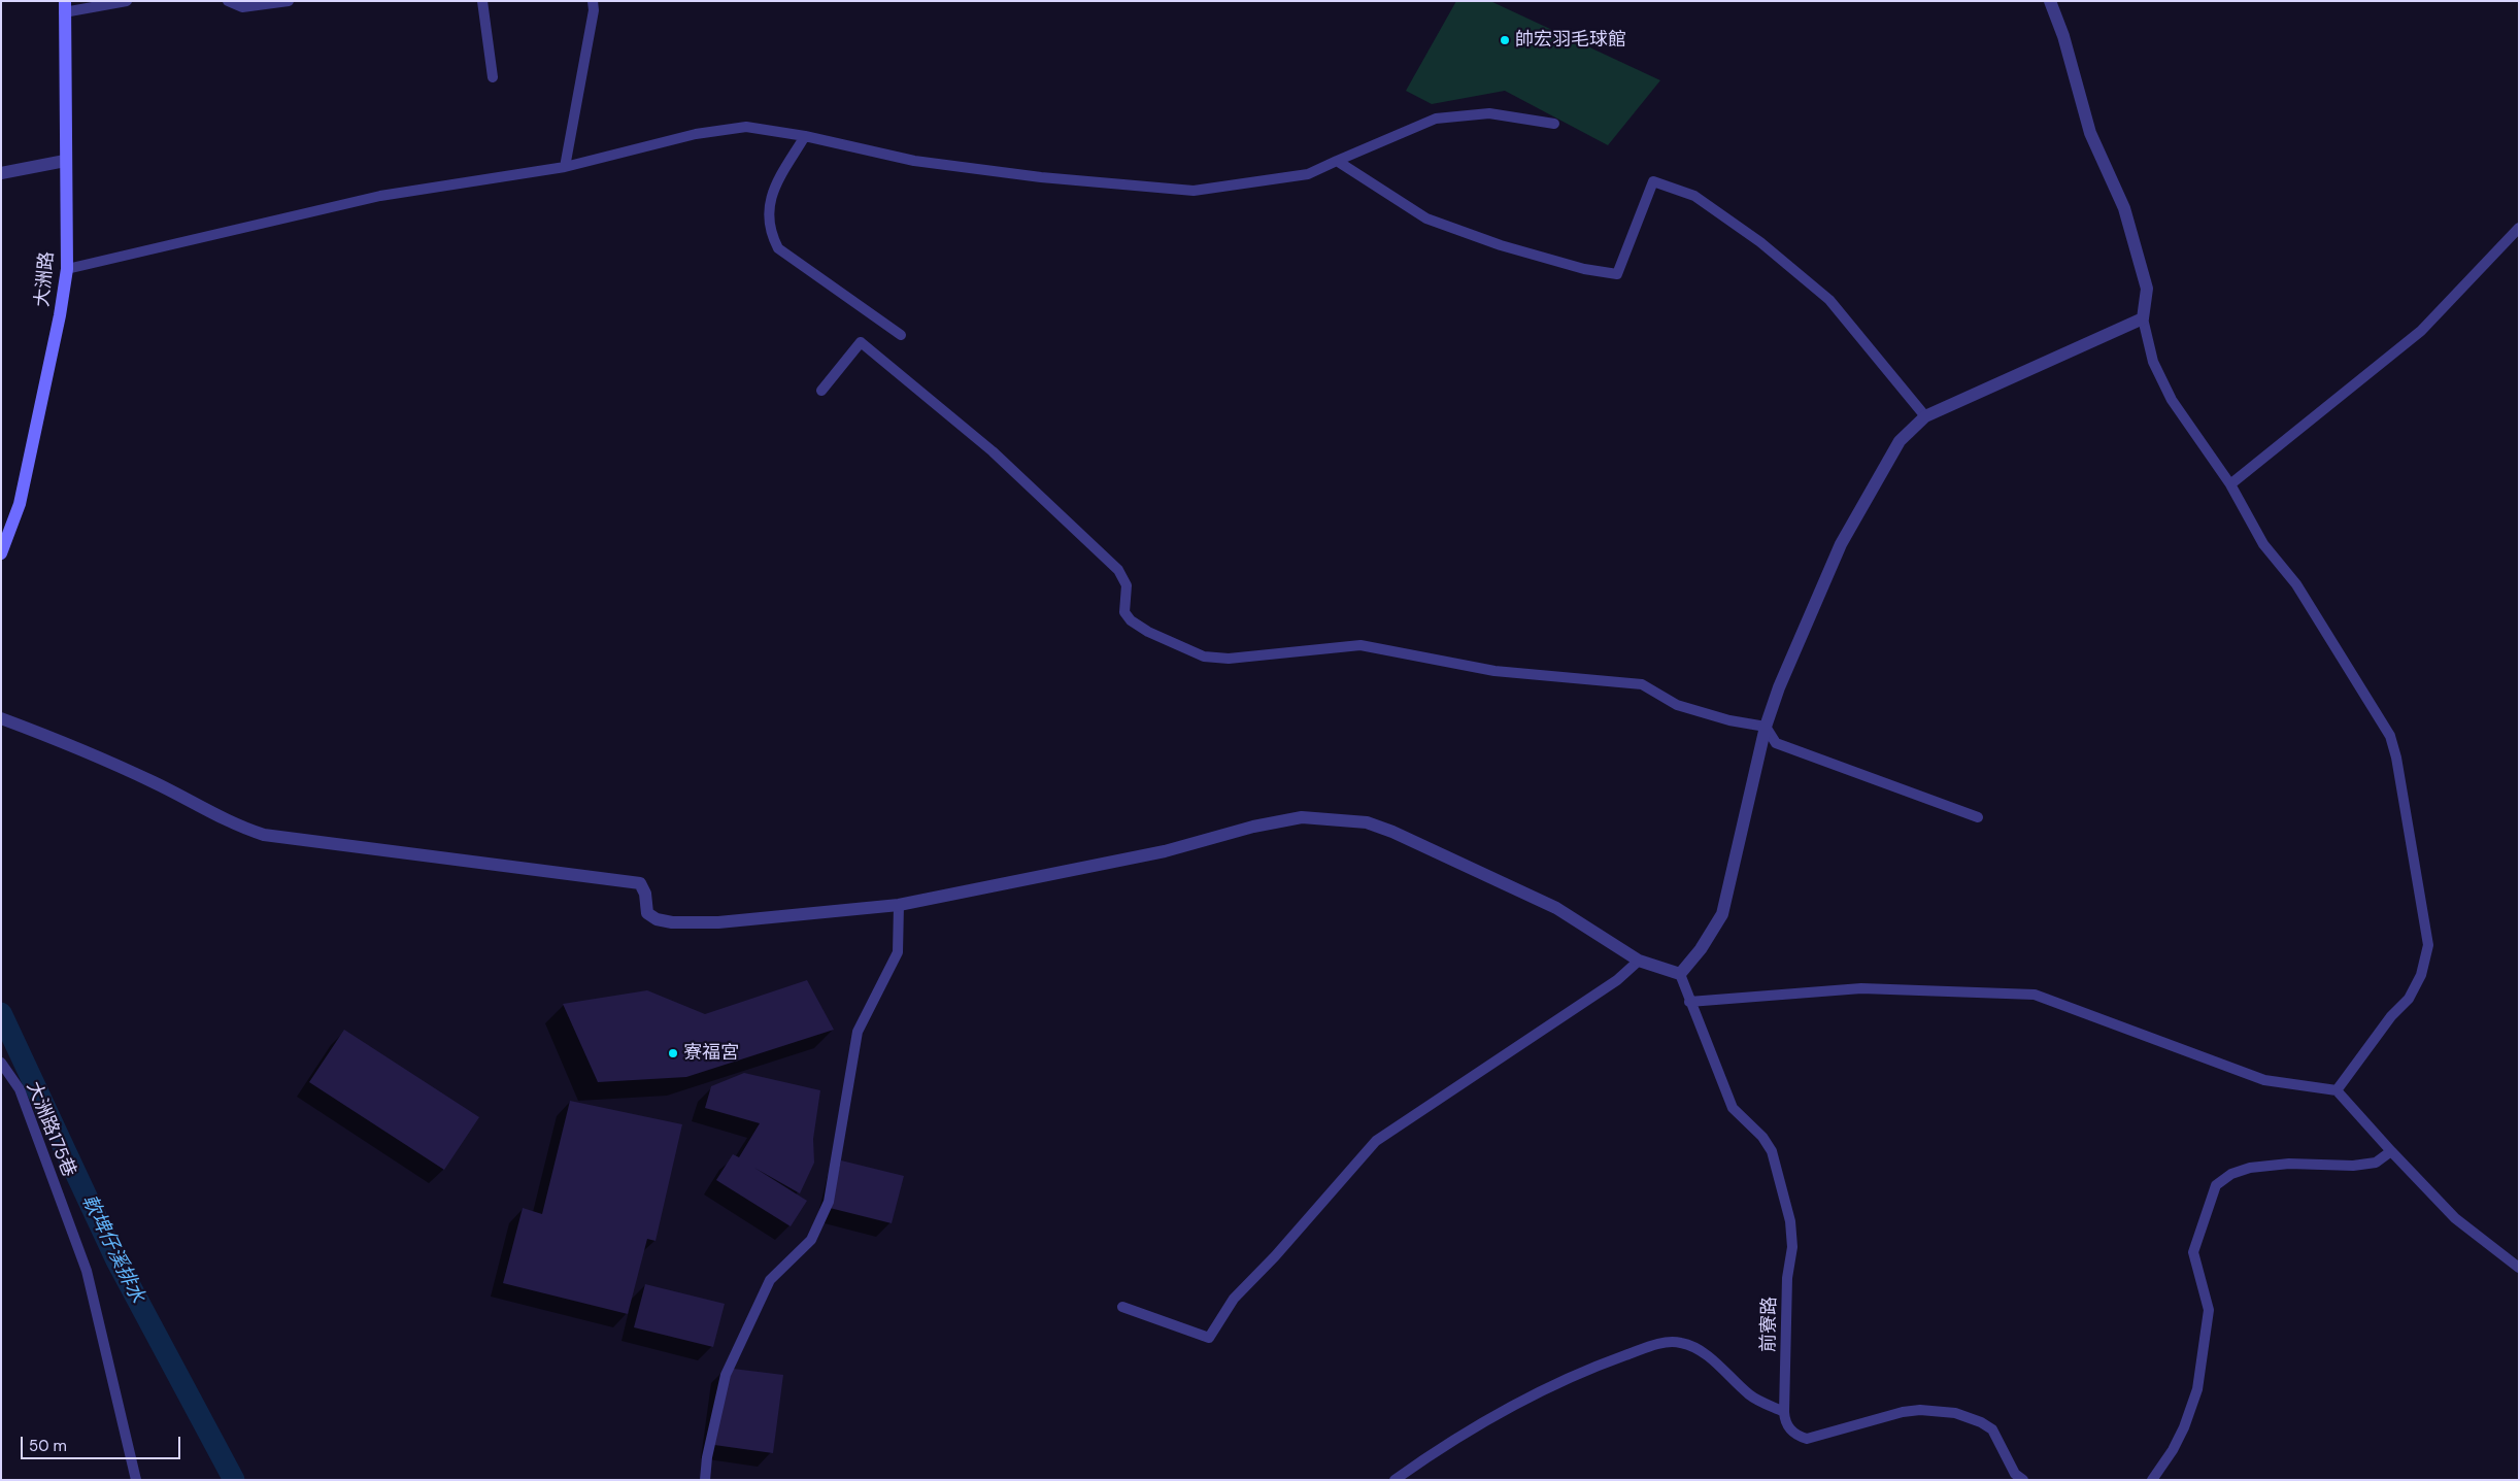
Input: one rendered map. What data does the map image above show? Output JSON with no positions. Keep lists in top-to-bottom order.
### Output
{
  "streets": {
    "street": ["大洲路"],
    "lane": ["大洲路175巷", "前寮路"]
  },
  "water": ["軟埤仔溪排水"],
  "places": ["帥宏羽毛球館", "寮福宮"],
  "scale_bar": "50 m"
}
